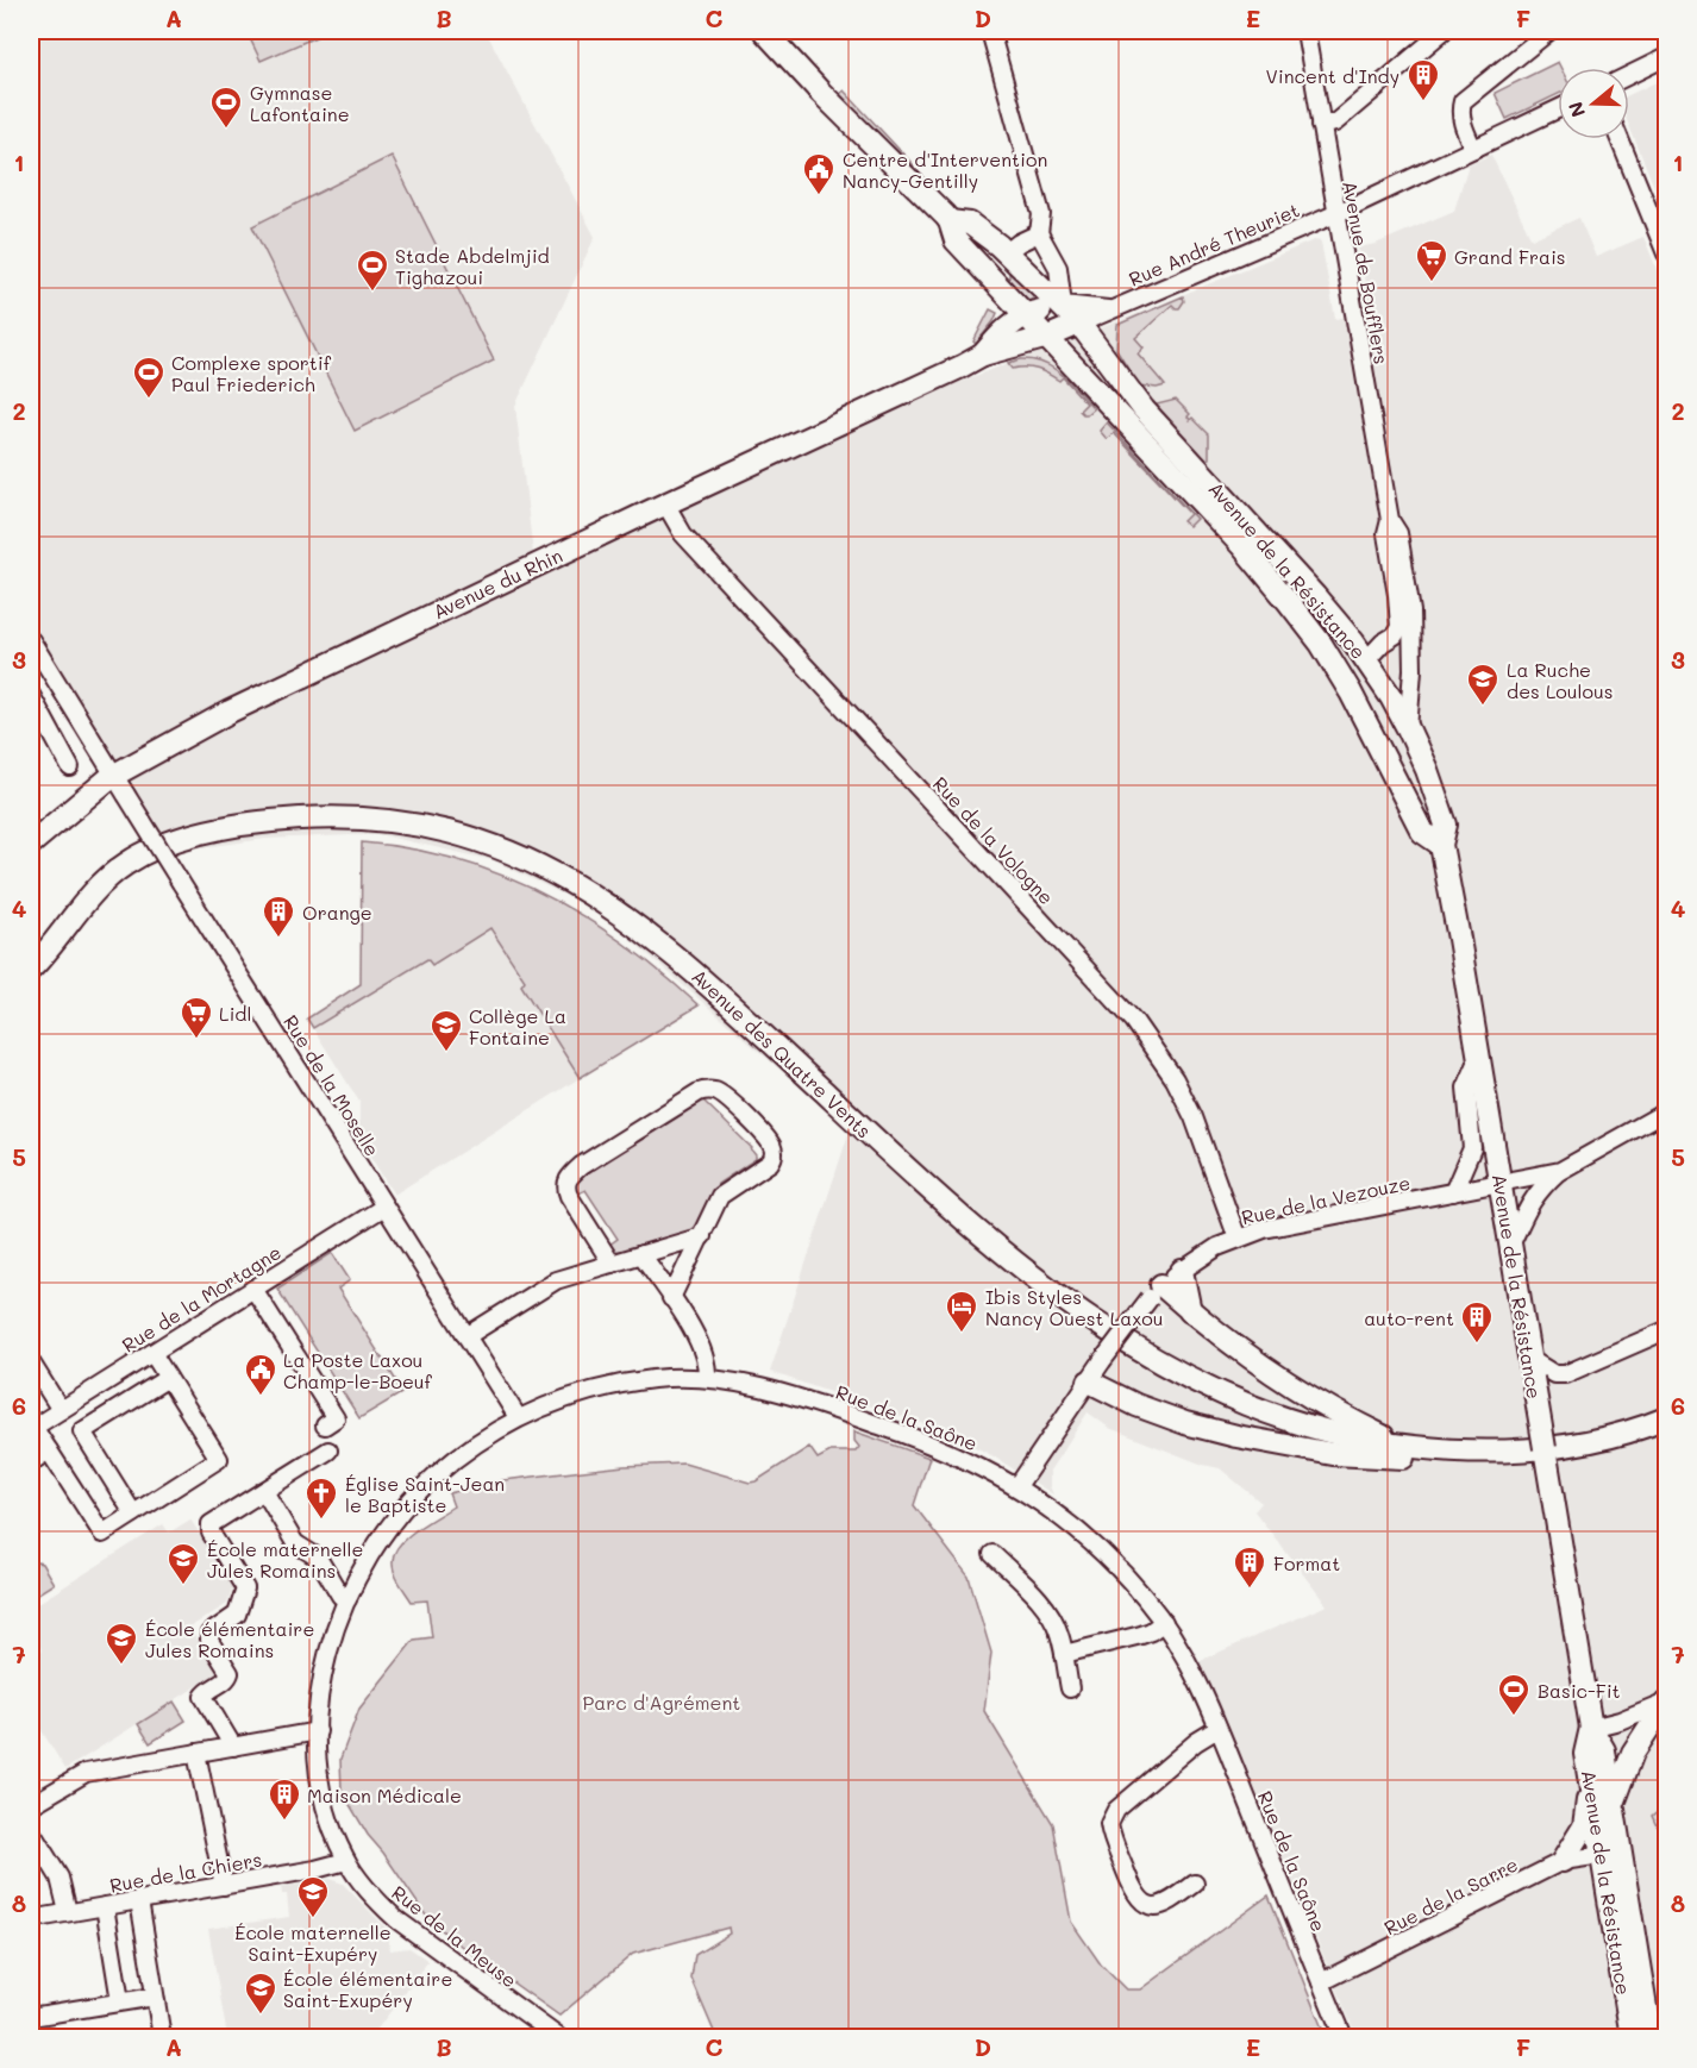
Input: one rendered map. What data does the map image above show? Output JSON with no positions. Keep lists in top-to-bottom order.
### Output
{
  "streets": {
    "main road": ["Avenue de la Résistance", "Avenue du Rhin", "Avenue des Quatre Vents"],
    "street": [
      "Rue André Theuriet",
      "Avenue de Boufflers",
      "Rue de la Vologne",
      "Rue de la Moselle",
      "Rue de la Vezouze",
      "Rue de la Mortagne",
      "Rue de la Saône",
      "Rue de la Chiers",
      "Rue de la Sarre",
      "Rue de la Meuse"
    ]
  },
  "crossings": [
    ["Rue André Theuriet", "Avenue de Boufflers"],
    ["Rue André Theuriet", "Avenue de la Résistance"],
    ["Rue André Theuriet", "Avenue du Rhin"],
    ["Avenue de Boufflers", "Avenue de la Résistance"],
    ["Avenue de la Résistance", "Avenue du Rhin"],
    ["Avenue de la Résistance", "Rue de la Vezouze"],
    ["Avenue de la Résistance", "Rue de la Sarre"],
    ["Avenue du Rhin", "Rue de la Vologne"],
    ["Avenue du Rhin", "Rue de la Moselle"],
    ["Rue de la Vologne", "Rue de la Vezouze"],
    ["Rue de la Moselle", "Rue de la Mortagne"],
    ["Rue de la Moselle", "Rue de la Saône"],
    ["Rue de la Moselle", "Rue de la Meuse"],
    ["Rue de la Vezouze", "Rue de la Saône"],
    ["Rue de la Saône", "Rue de la Sarre"],
    ["Rue de la Saône", "Rue de la Meuse"],
    ["Rue de la Chiers", "Rue de la Meuse"]
  ],
  "parks": ["Parc d'Agrément"],
  "places": {
    "building": [
      "Vincent d'Indy",
      "Orange",
      "auto-rent",
      "Format",
      "Maison Médicale"
    ],
    "sports": [
      "Gymnase Lafontaine",
      "Stade Abdelmjid Tighazoui",
      "Complexe sportif Paul Friederich",
      "Basic-Fit"
    ],
    "public building": ["Centre d'Intervention Nancy-Gentilly", "La Poste Laxou Champ-le-Boeuf"],
    "supermarket": ["Grand Frais", "Lidl"],
    "school or university": [
      "La Ruche des Loulous",
      "Collège La Fontaine",
      "École maternelle Jules Romains",
      "École élémentaire Jules Romains",
      "École maternelle Saint-Exupéry",
      "École élémentaire Saint-Exupéry"
    ],
    "hotel": ["Ibis Styles Nancy Ouest Laxou"],
    "church": ["Église Saint-Jean le Baptiste"]
  },
  "north": "left",
  "grid": {
    "columns": [
      "A",
      "B",
      "C",
      "D",
      "E",
      "F"
    ],
    "rows": [
      "1",
      "2",
      "3",
      "4",
      "5",
      "6",
      "7",
      "8"
    ]
  }
}
